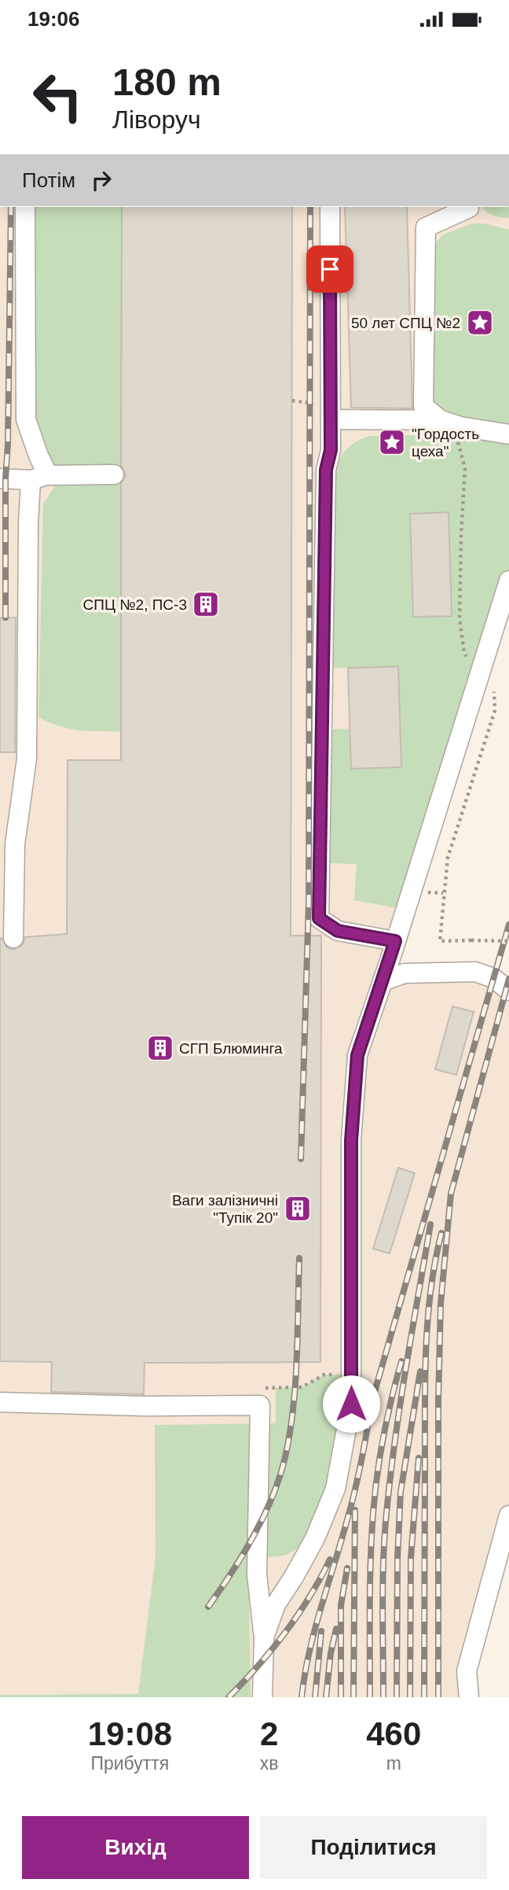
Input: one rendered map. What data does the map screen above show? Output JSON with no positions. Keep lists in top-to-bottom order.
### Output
{
  "places": {
    "place": ["50 лет СПЦ №2", "\"Гордость цеха\""],
    "building": ["СПЦ №2, ПС-3", "СГП Блюминга", "Ваги залізничні \"Тупік 20\""]
  },
  "page": {
    "status": "19:06",
    "turn": ["180 m", "Ліворуч"],
    "then": "Потім",
    "eta": [
      "19:08",
      "Прибуття",
      "2",
      "хв",
      "460",
      "m"
    ],
    "buttons": ["Вихід", "Поділитися"]
  }
}
